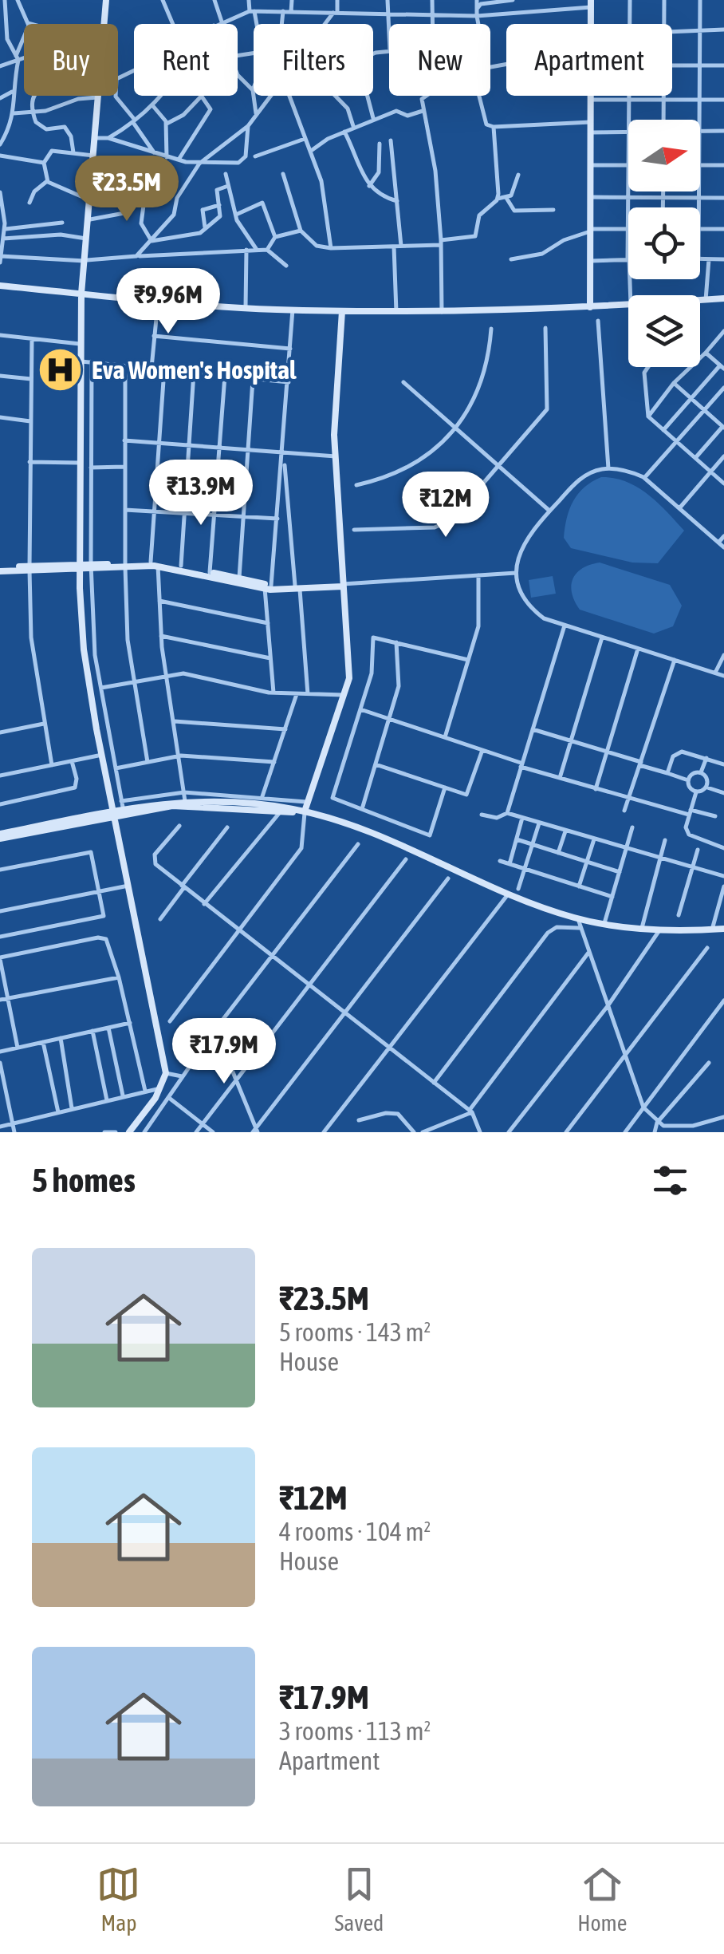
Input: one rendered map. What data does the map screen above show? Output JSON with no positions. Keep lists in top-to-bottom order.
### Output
{
  "places": {
    "hospital": ["Eva Women's Hospital"]
  },
  "north": "right",
  "page": {
    "chip": [
      "Buy",
      "Rent",
      "Filters",
      "New",
      "Apartment"
    ],
    "price": [
      "₹23.5M",
      "₹9.96M",
      "₹13.9M",
      "₹12M",
      "₹17.9M"
    ],
    "heading": "5 homes",
    "list": [
      {
        "name": "₹23.5M",
        "note": "5 rooms · 143 m² · House"
      },
      {
        "name": "₹12M",
        "note": "4 rooms · 104 m² · House"
      },
      {
        "name": "₹17.9M",
        "note": "3 rooms · 113 m² · Apartment"
      }
    ],
    "tabs": ["Map", "Saved", "Home"]
  }
}
